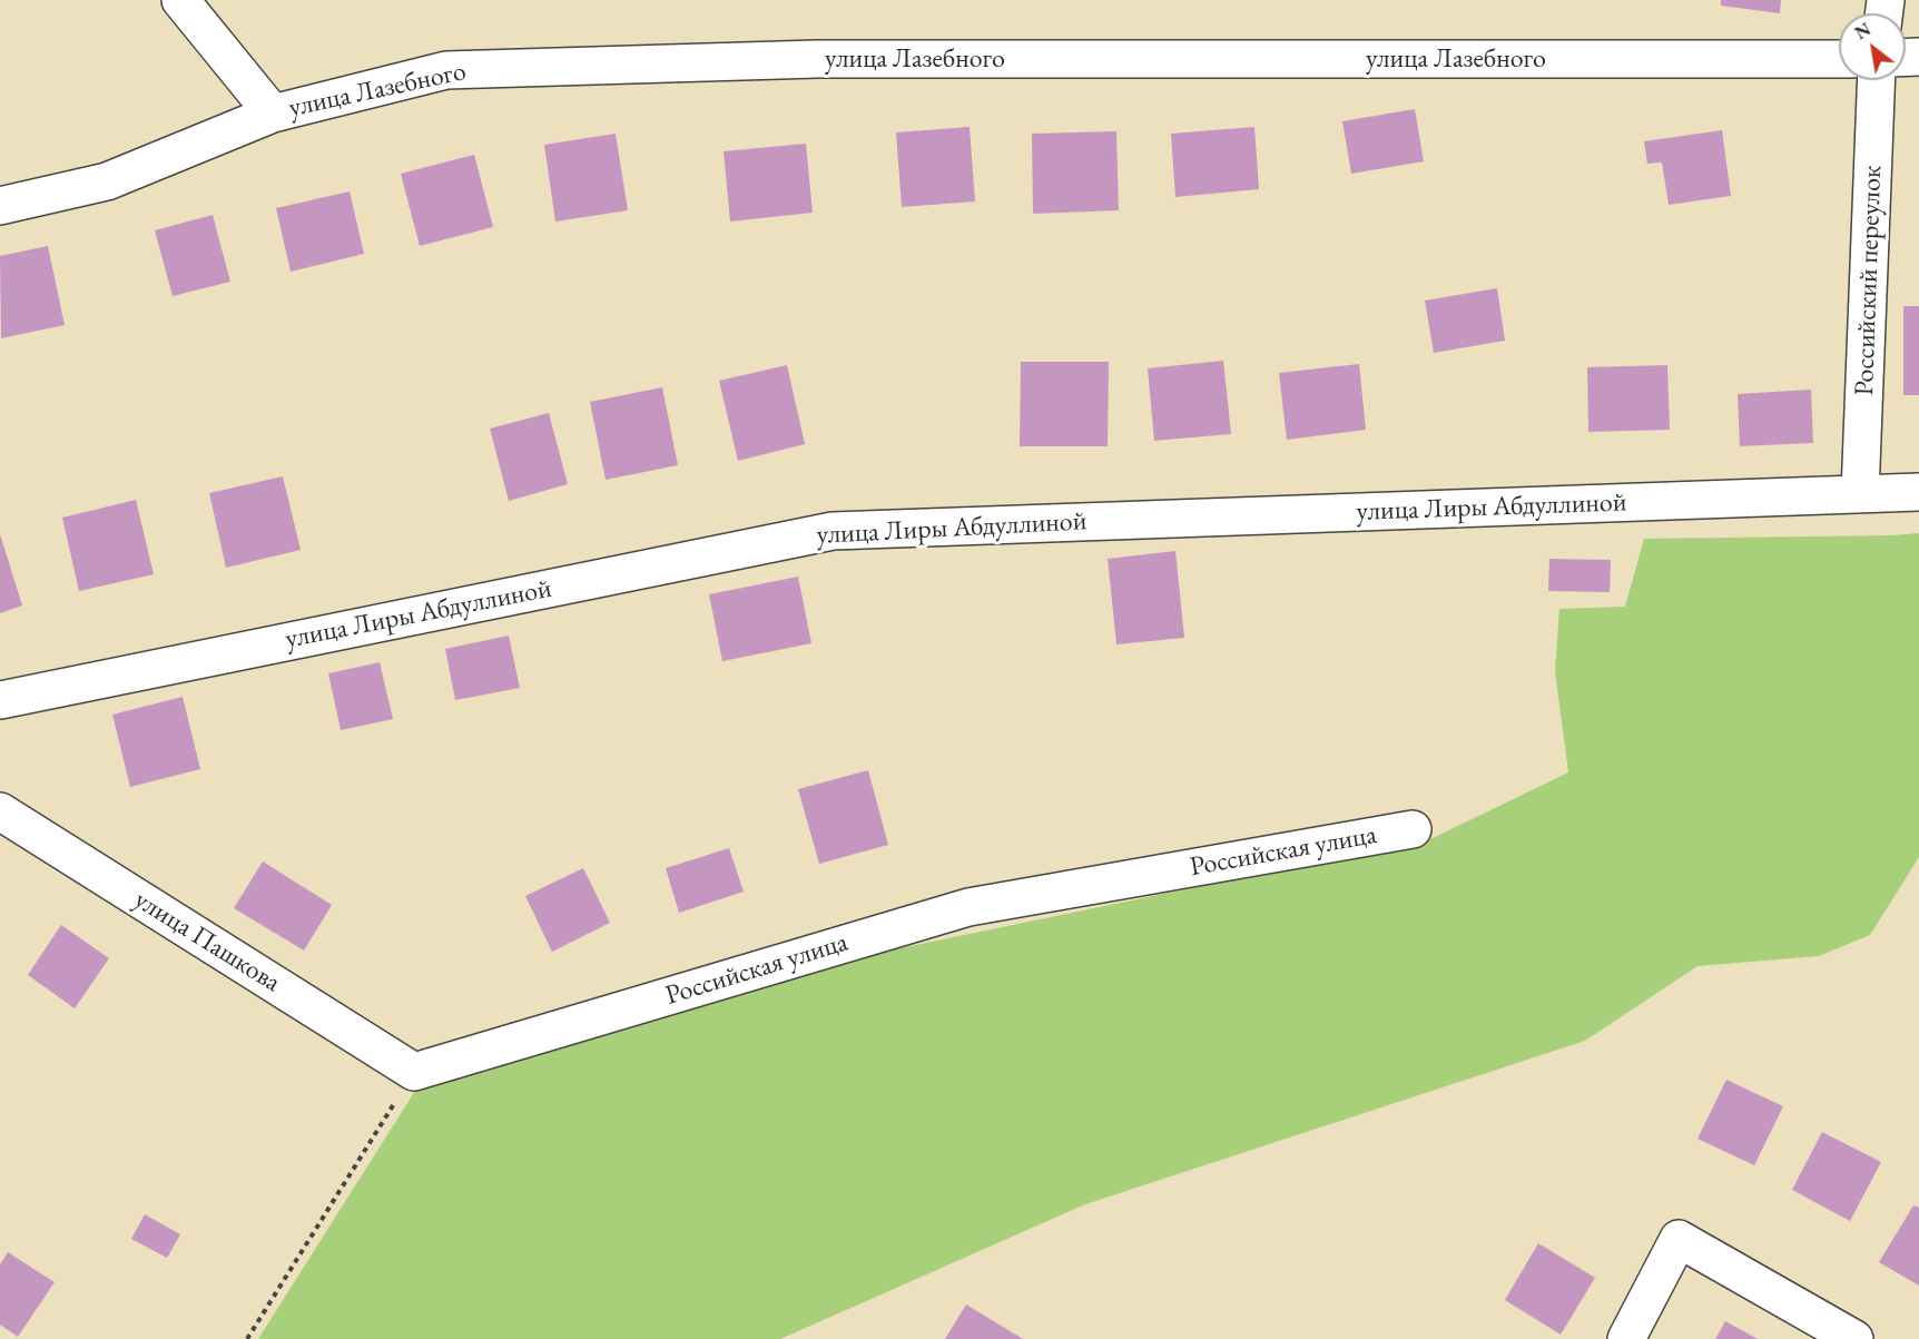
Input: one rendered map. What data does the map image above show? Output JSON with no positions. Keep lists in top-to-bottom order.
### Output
{
  "streets": {
    "street": [
      "улица Лазебного",
      "Российский переулок",
      "улица Лиры Абдуллиной",
      "Российская улица",
      "улица Пашкова"
    ]
  },
  "crossings": [
    ["Российский переулок", "улица Лиры Абдуллиной"],
    ["Российская улица", "улица Пашкова"]
  ],
  "north": "top left"
}
